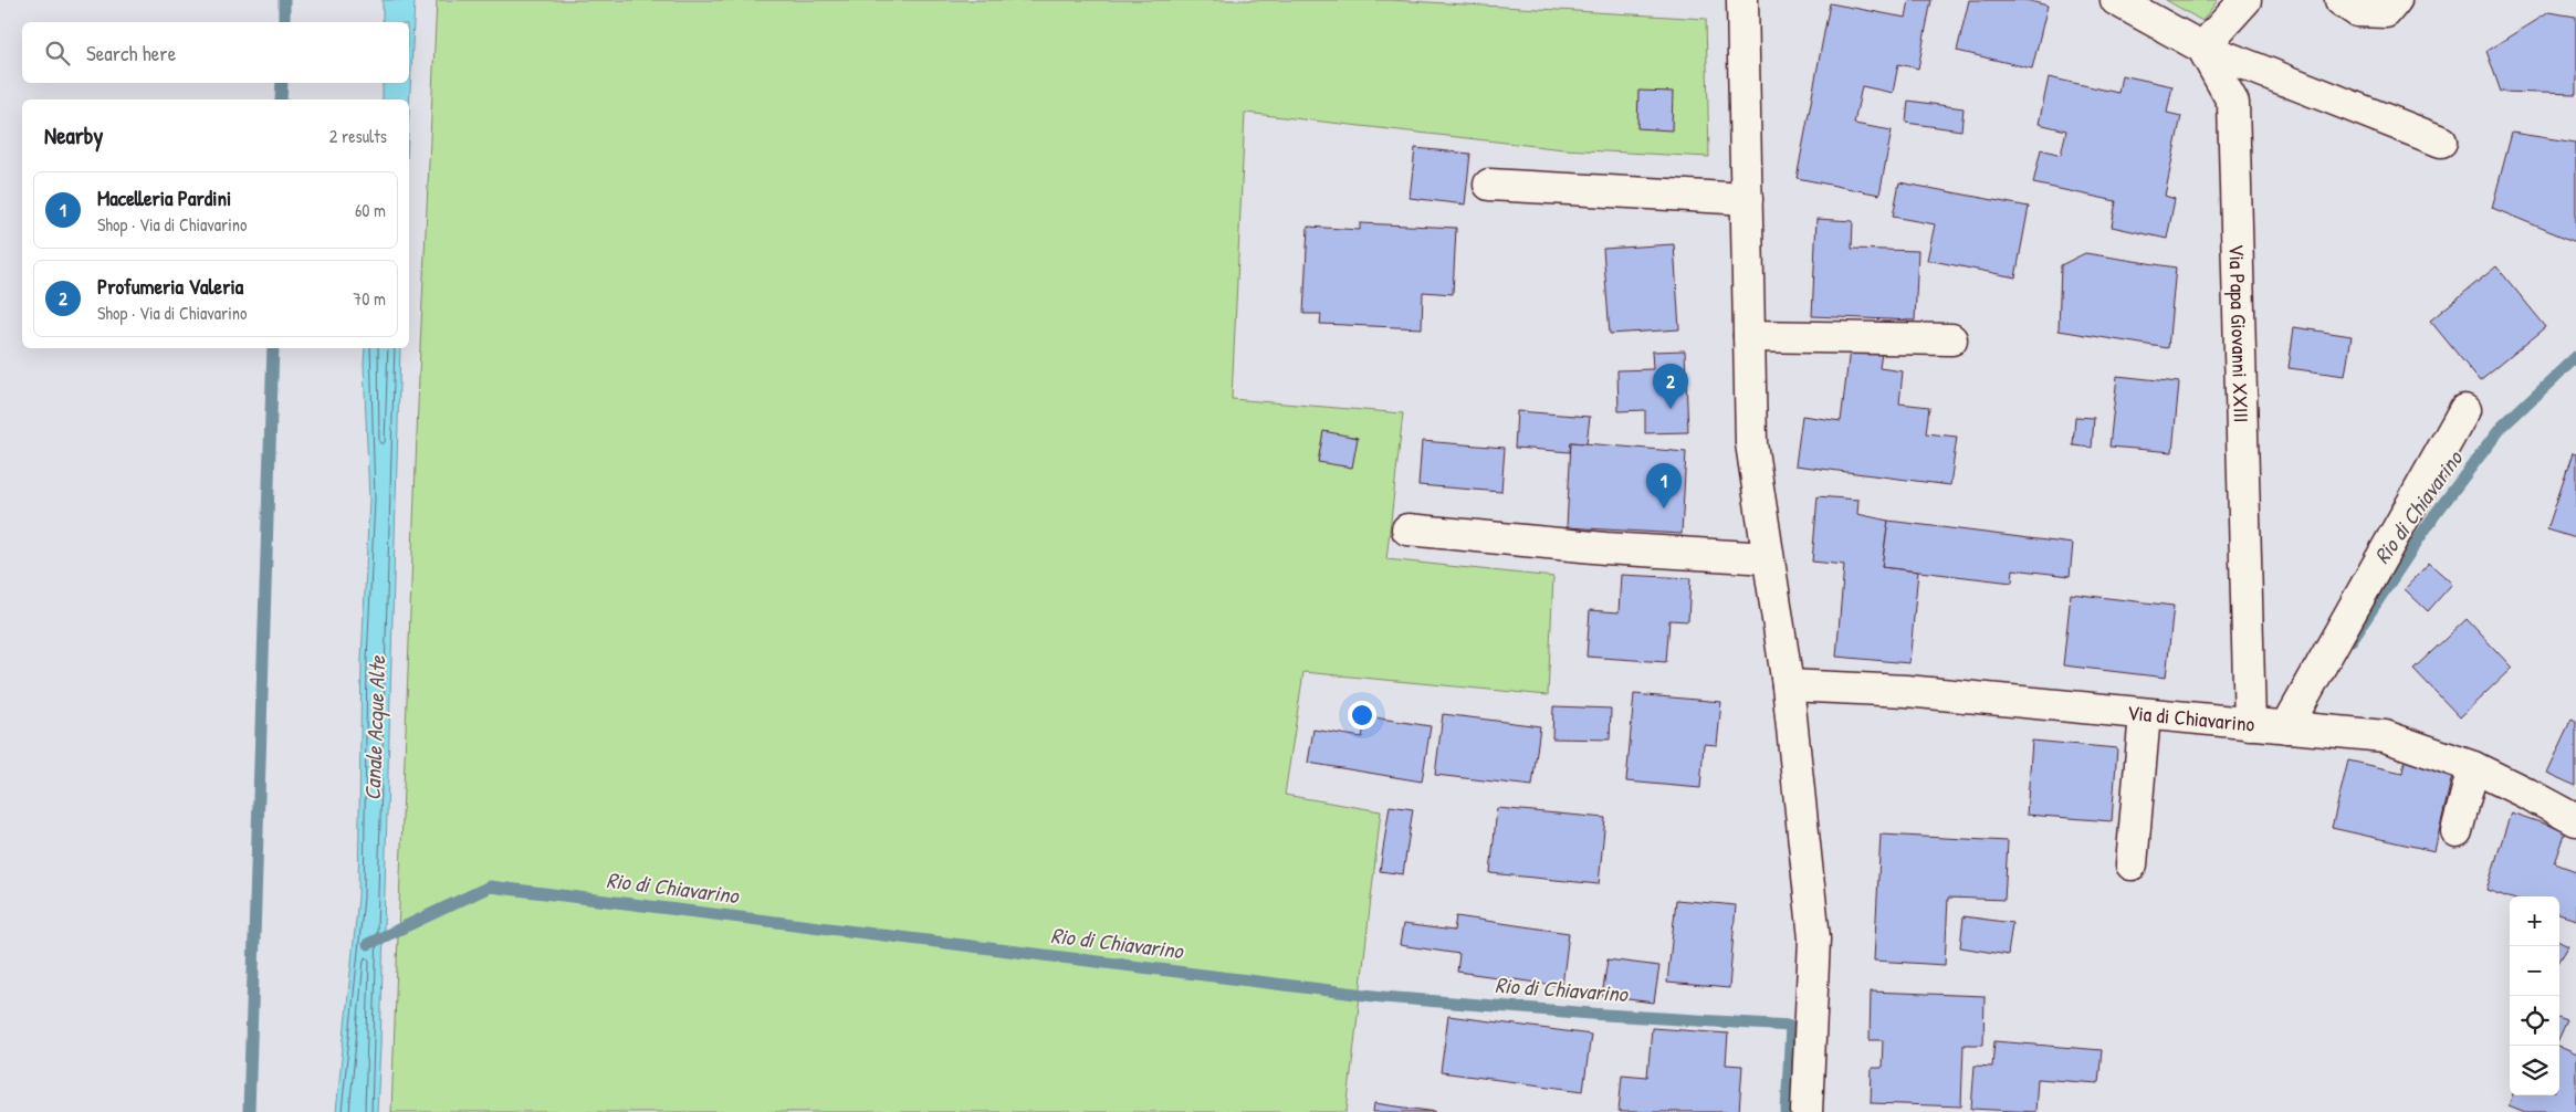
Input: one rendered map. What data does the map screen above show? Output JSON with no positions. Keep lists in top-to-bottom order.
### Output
{
  "streets": {
    "street": ["Via Papa Giovanni XXIII", "Via di Chiavarino"]
  },
  "crossings": [
    ["Via Papa Giovanni XXIII", "Via di Chiavarino"]
  ],
  "water": ["Rio di Chiavarino", "Canale Acque Alte"],
  "page": {
    "search": "Search here",
    "heading": ["Nearby", "2 results"],
    "list": [
      {
        "mark": "1",
        "name": "Macelleria Pardini",
        "note": "Shop · Via di Chiavarino",
        "value": "60 m"
      },
      {
        "mark": "2",
        "name": "Profumeria Valeria",
        "note": "Shop · Via di Chiavarino",
        "value": "70 m"
      }
    ],
    "pins": ["2", "1"],
    "map_buttons": ["+", "−"]
  }
}
